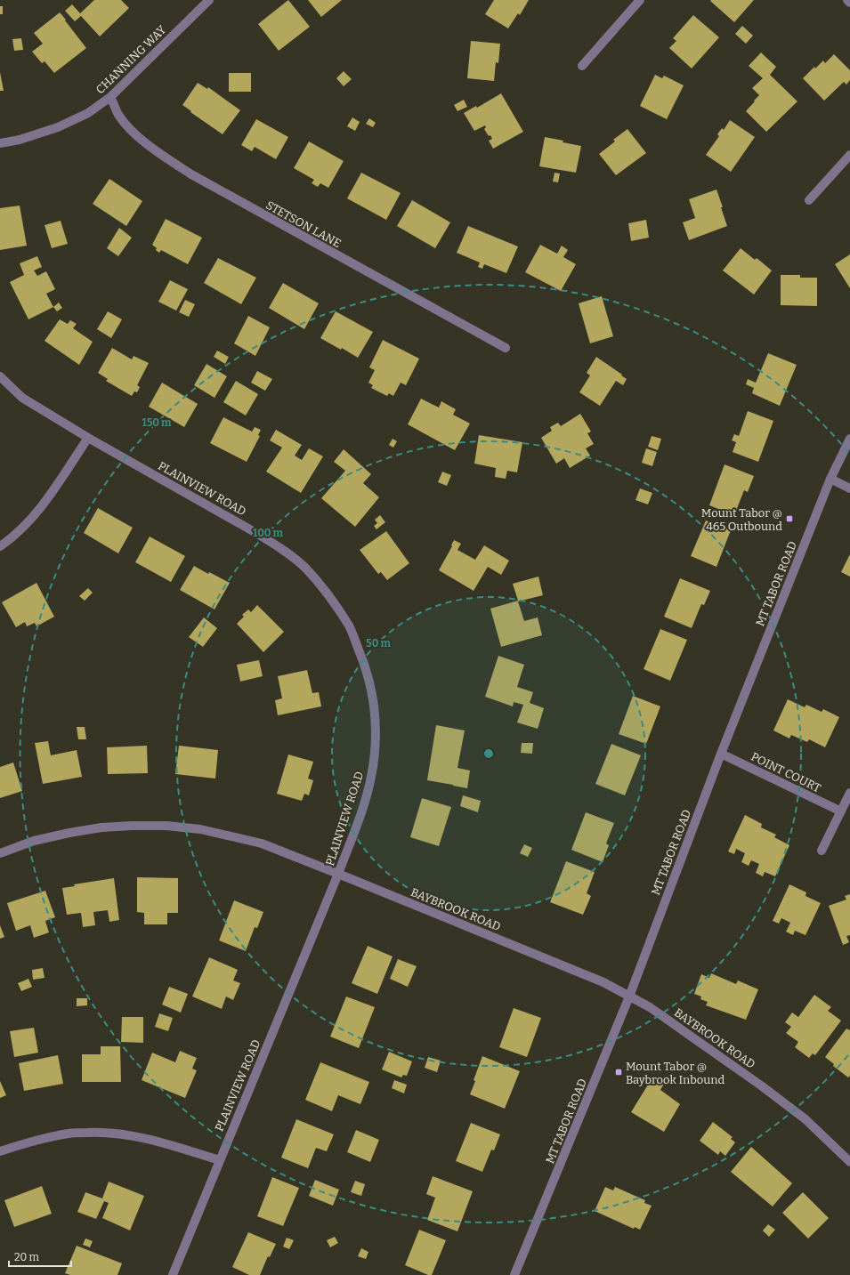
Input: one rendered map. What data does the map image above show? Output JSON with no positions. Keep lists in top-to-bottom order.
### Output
{
  "streets": {
    "street": [
      "CHANNING WAY",
      "STETSON LANE",
      "PLAINVIEW ROAD",
      "MT TABOR ROAD",
      "POINT COURT",
      "BAYBROOK ROAD"
    ]
  },
  "crossings": [
    ["CHANNING WAY", "STETSON LANE"],
    ["PLAINVIEW ROAD", "BAYBROOK ROAD"],
    ["MT TABOR ROAD", "POINT COURT"],
    ["MT TABOR ROAD", "BAYBROOK ROAD"]
  ],
  "places": {
    "transit": ["Mount Tabor @ 465 Outbound", "Mount Tabor @ Baybrook Inbound"]
  },
  "scale_bar": "20 m",
  "rings": ["150 m", "100 m", "50 m"]
}
